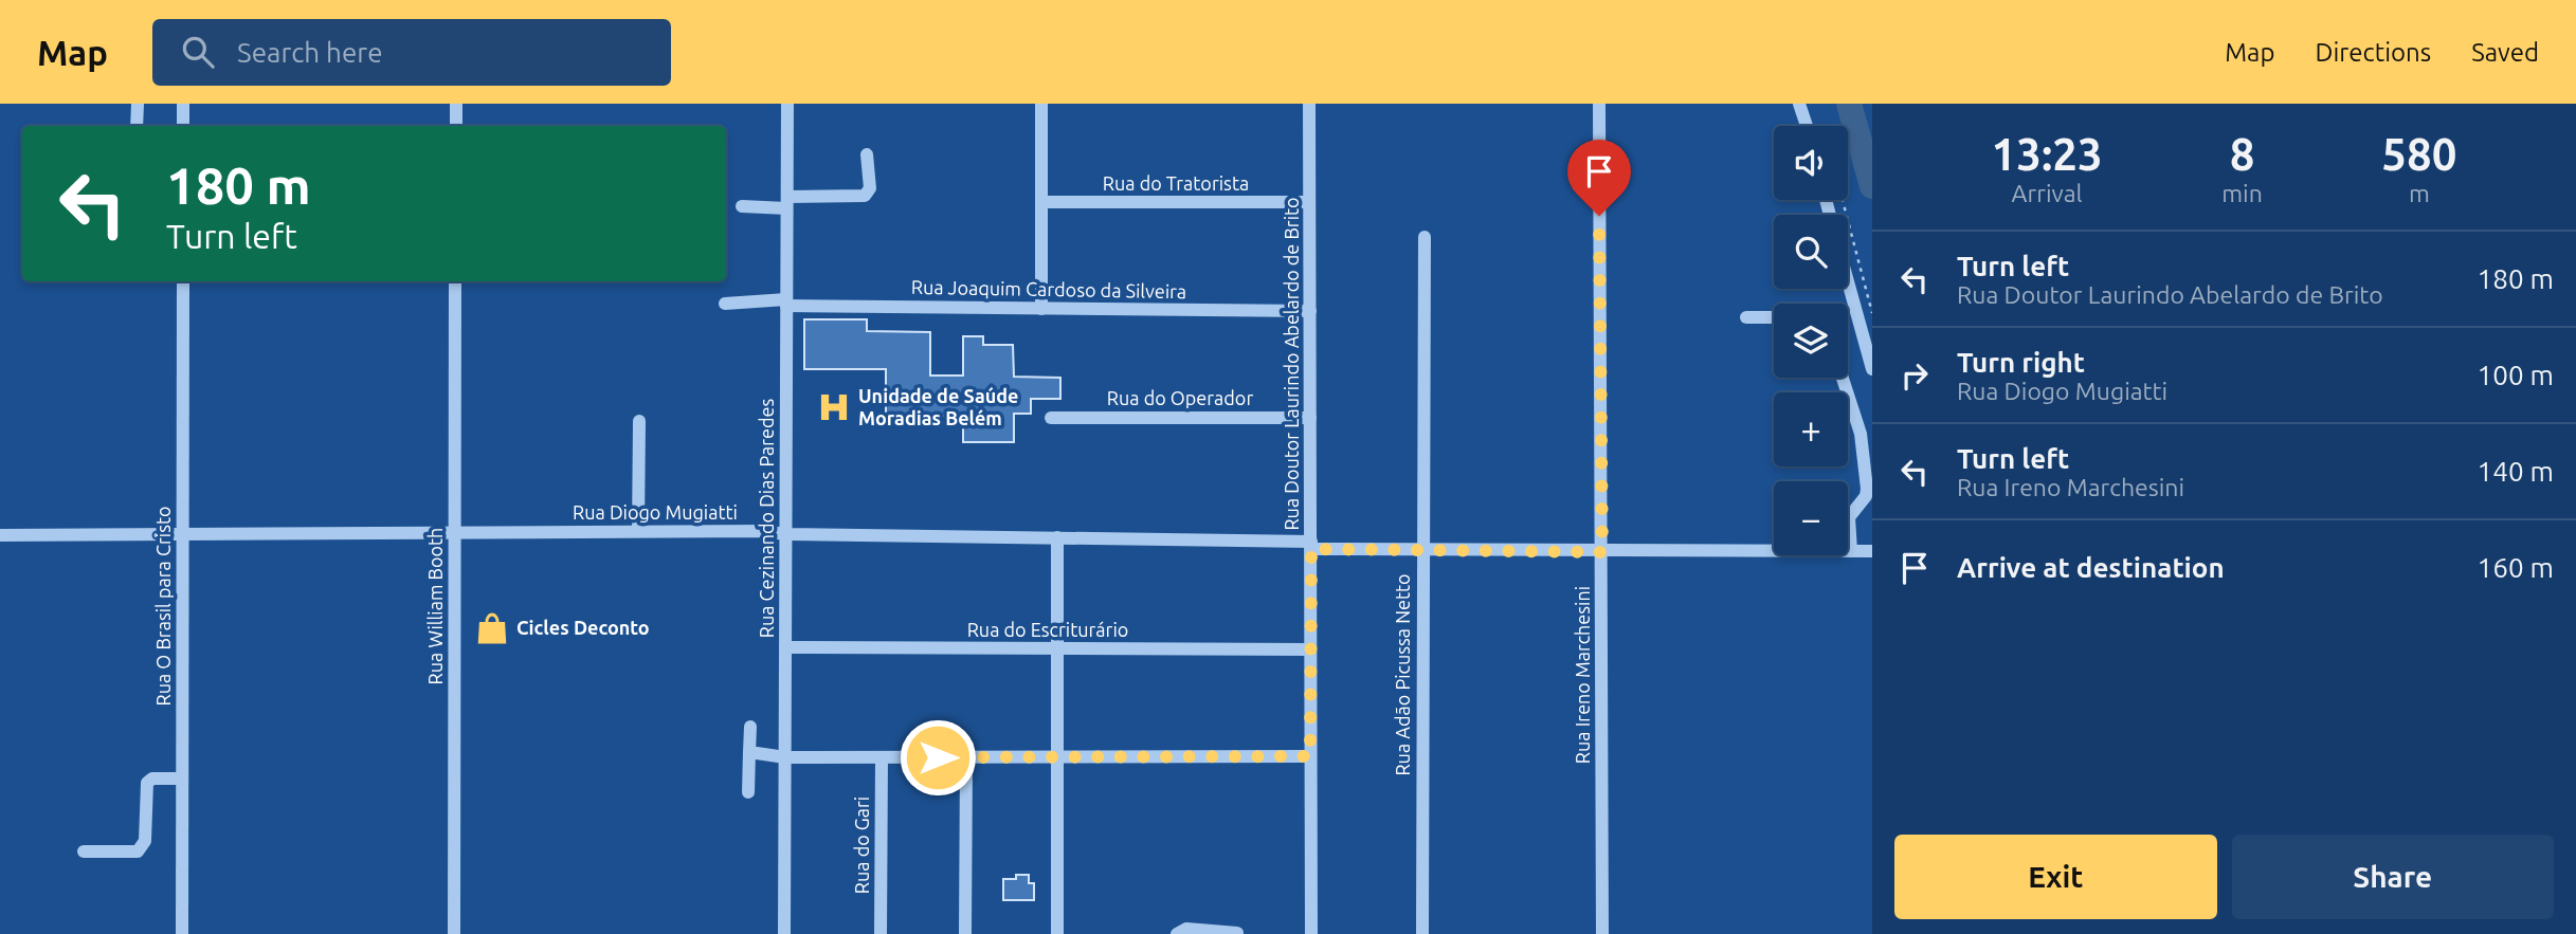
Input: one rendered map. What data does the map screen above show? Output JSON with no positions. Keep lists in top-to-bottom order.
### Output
{
  "streets": {
    "street": [
      "Rua do Tratorista",
      "Rua Joaquim Cardoso da Silveira",
      "Rua Doutor Laurindo Abelardo de Brito",
      "Rua do Operador",
      "Rua Diogo Mugiatti",
      "Rua Cezinando Dias Paredes",
      "Rua O Brasil para Cristo",
      "Rua William Booth",
      "Rua do Escriturário",
      "Rua Adão Picussa Netto",
      "Rua Ireno Marchesini",
      "Rua do Gari"
    ]
  },
  "crossings": [
    ["Rua do Tratorista", "Rua Doutor Laurindo Abelardo de Brito"],
    ["Rua Joaquim Cardoso da Silveira", "Rua Doutor Laurindo Abelardo de Brito"],
    ["Rua Joaquim Cardoso da Silveira", "Rua Cezinando Dias Paredes"],
    ["Rua Doutor Laurindo Abelardo de Brito", "Rua do Operador"],
    ["Rua Doutor Laurindo Abelardo de Brito", "Rua Diogo Mugiatti"],
    ["Rua Doutor Laurindo Abelardo de Brito", "Rua do Escriturário"],
    ["Rua Diogo Mugiatti", "Rua Cezinando Dias Paredes"],
    ["Rua Diogo Mugiatti", "Rua O Brasil para Cristo"],
    ["Rua Diogo Mugiatti", "Rua William Booth"],
    ["Rua Diogo Mugiatti", "Rua Adão Picussa Netto"],
    ["Rua Diogo Mugiatti", "Rua Ireno Marchesini"],
    ["Rua Cezinando Dias Paredes", "Rua do Escriturário"]
  ],
  "places": {
    "hospital": ["Unidade de Saúde Moradias Belém"],
    "shop": ["Cicles Deconto"]
  },
  "page": {
    "header": "Map",
    "search": "Search here",
    "nav": ["Map", "Directions", "Saved"],
    "eta": [
      "13:23",
      "Arrival",
      "8",
      "min",
      "580",
      "m"
    ],
    "map_buttons": ["+", "−"],
    "turn": ["180 m", "Turn left"],
    "list": [
      {
        "name": "Turn left",
        "note": "Rua Doutor Laurindo Abelardo de Brito",
        "value": "180 m"
      },
      {
        "name": "Turn right",
        "note": "Rua Diogo Mugiatti",
        "value": "100 m"
      },
      {
        "name": "Turn left",
        "note": "Rua Ireno Marchesini",
        "value": "140 m"
      },
      {
        "name": "Arrive at destination",
        "value": "160 m"
      }
    ],
    "buttons": ["Exit", "Share"]
  }
}
